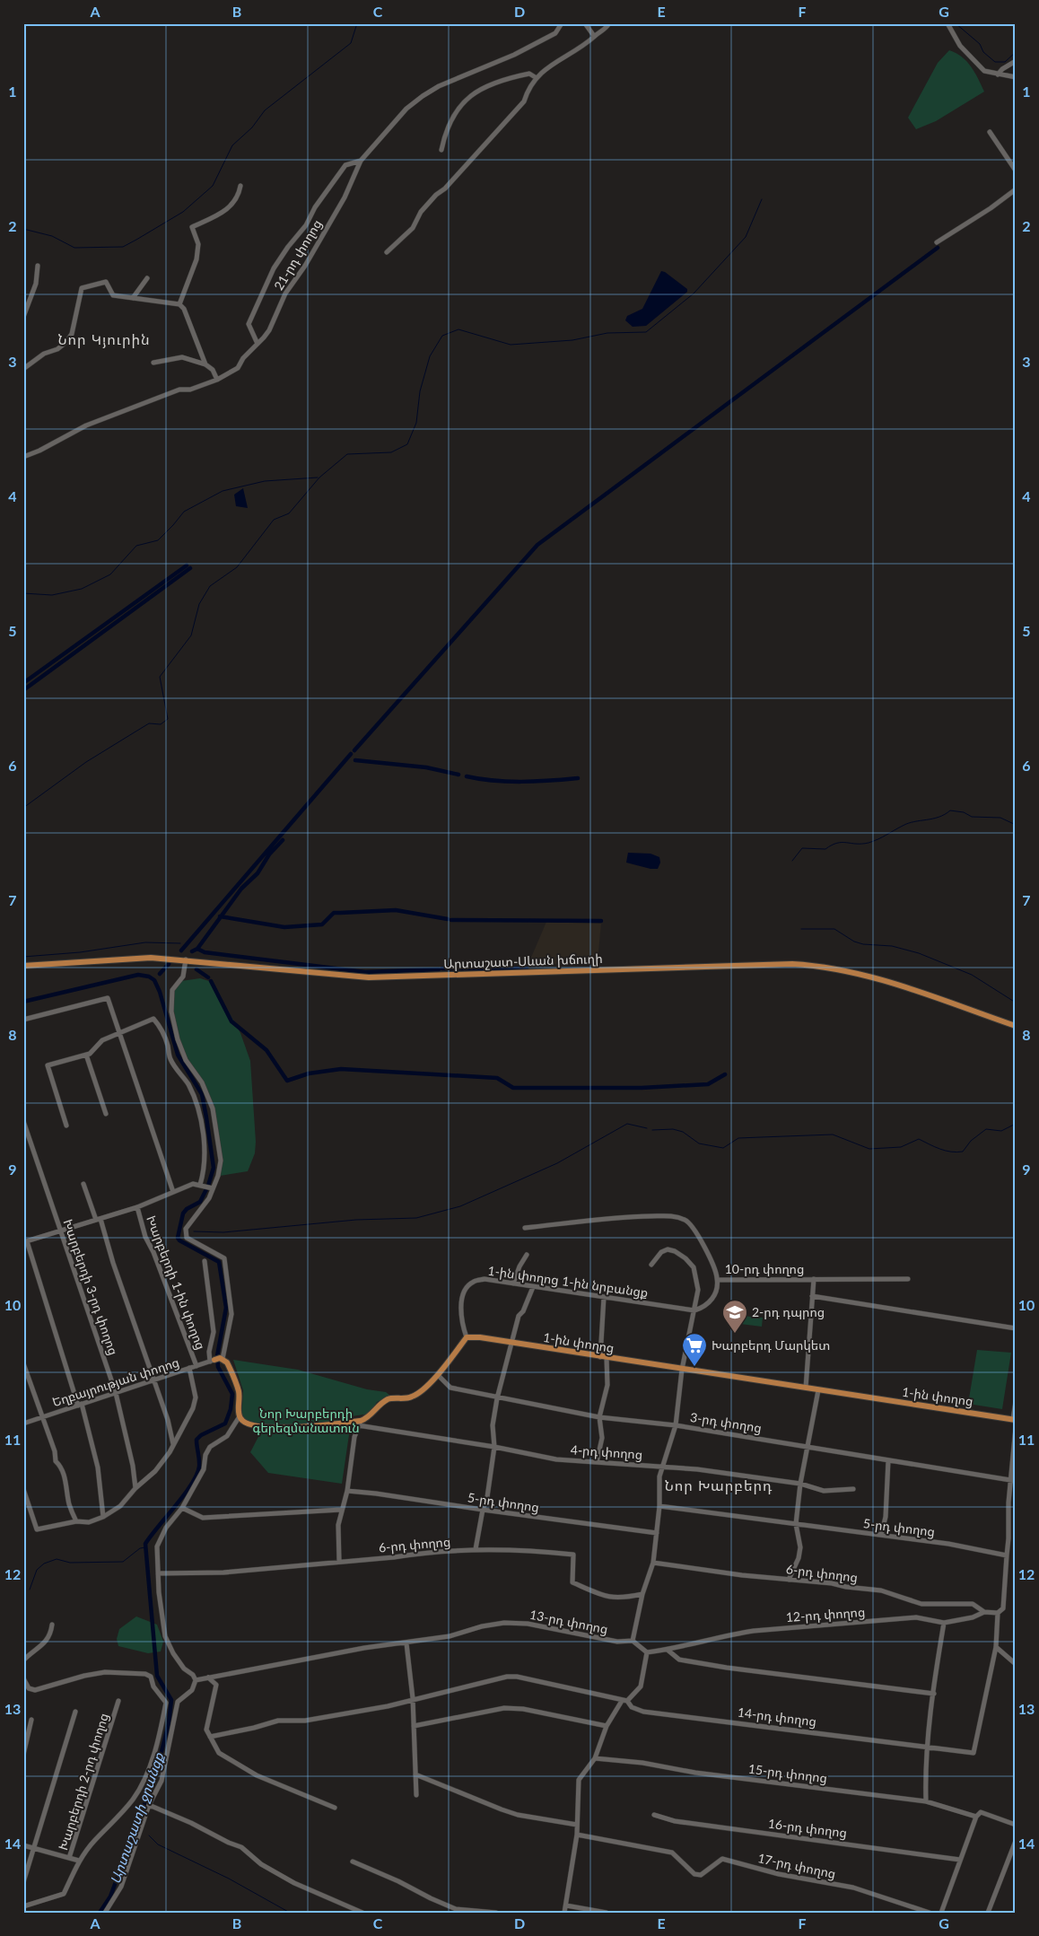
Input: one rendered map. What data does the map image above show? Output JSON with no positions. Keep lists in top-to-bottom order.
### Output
{
  "streets": {
    "main road": ["Արտաշատ-Սևան խճուղի", "1-ին փողոց"],
    "street": [
      "21-րդ փողոց",
      "10-րդ փողոց",
      "1-ին փողոց 1-ին նրբանցք",
      "Խարբերդի 1-ին փողոց",
      "Խարբերդի 3-րդ փողոց",
      "Եղբայրության փողոց",
      "3-րդ փողոց",
      "4-րդ փողոց",
      "5-րդ փողոց",
      "6-րդ փողոց",
      "12-րդ փողոց",
      "13-րդ փողոց",
      "14-րդ փողոց",
      "15-րդ փողոց",
      "Խարբերդի 2-րդ փողոց",
      "16-րդ փողոց",
      "17-րդ փողոց"
    ]
  },
  "crossings": [
    ["1-ին փողոց 1-ին նրբանցք", "1-ին փողոց"],
    ["Խարբերդի 1-ին փողոց", "Խարբերդի 3-րդ փողոց"],
    ["Խարբերդի 1-ին փողոց", "Եղբայրության փողոց"],
    ["Խարբերդի 3-րդ փողոց", "Եղբայրության փողոց"],
    ["6-րդ փողոց", "12-րդ փողոց"]
  ],
  "districts": ["Նոր Կյուրին", "Նոր Խարբերդ"],
  "water": ["Արտաշատի ջրանցք"],
  "parks": ["Նոր Խարբերդի գերեզմանատուն"],
  "places": {
    "school or university": ["2-րդ դպրոց"],
    "supermarket": ["Խարբերդ Մարկետ"]
  },
  "grid": {
    "columns": [
      "A",
      "B",
      "C",
      "D",
      "E",
      "F",
      "G"
    ],
    "rows": [
      "1",
      "2",
      "3",
      "4",
      "5",
      "6",
      "7",
      "8",
      "9",
      "10",
      "11",
      "12",
      "13",
      "14"
    ]
  }
}
